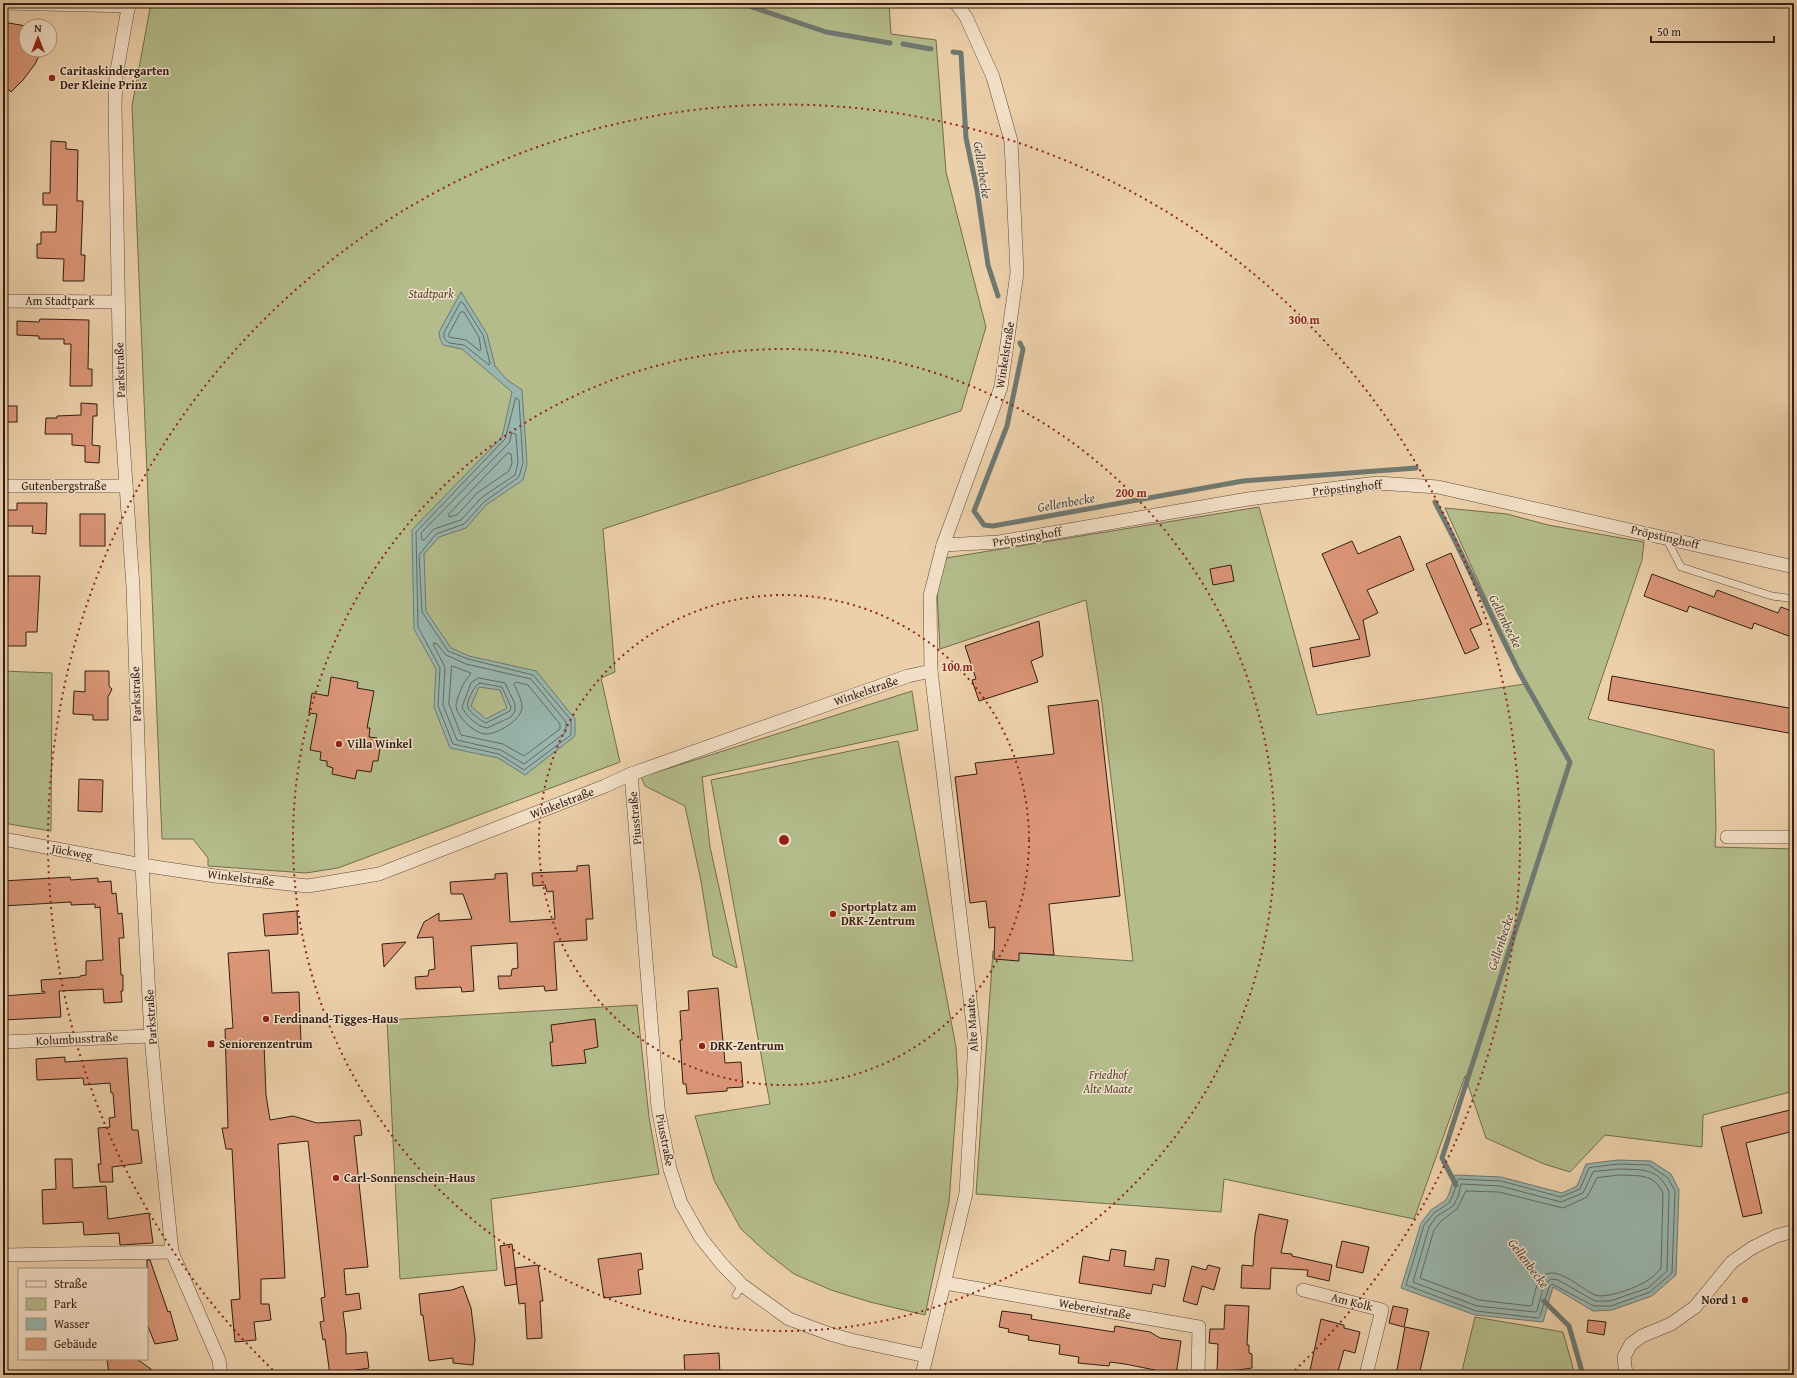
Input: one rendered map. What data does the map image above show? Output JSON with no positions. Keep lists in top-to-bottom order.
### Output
{
  "streets": {
    "street": [
      "Am Stadtpark",
      "Winkelstraße",
      "Parkstraße",
      "Gutenbergstraße",
      "Pröpstinghoff",
      "Piusstraße",
      "Jückweg",
      "Alte Maate",
      "Kolumbusstraße",
      "Am Kolk",
      "Webereistraße"
    ]
  },
  "crossings": [
    ["Am Stadtpark", "Parkstraße"],
    ["Winkelstraße", "Parkstraße"],
    ["Winkelstraße", "Pröpstinghoff"],
    ["Winkelstraße", "Piusstraße"],
    ["Winkelstraße", "Jückweg"],
    ["Winkelstraße", "Alte Maate"],
    ["Parkstraße", "Gutenbergstraße"],
    ["Parkstraße", "Jückweg"],
    ["Parkstraße", "Kolumbusstraße"],
    ["Piusstraße", "Alte Maate"],
    ["Alte Maate", "Webereistraße"]
  ],
  "water": ["Gellenbecke"],
  "parks": ["Stadtpark", "Friedhof Alte Maate"],
  "places": {
    "other": [
      "Caritaskindergarten Der Kleine Prinz",
      "Villa Winkel",
      "Sportplatz am DRK-Zentrum",
      "Ferdinand-Tigges-Haus",
      "DRK-Zentrum",
      "Carl-Sonnenschein-Haus",
      "Nord 1"
    ],
    "transit": ["Seniorenzentrum"]
  },
  "legend": [
    "Straße",
    "Park",
    "Wasser",
    "Gebäude"
  ],
  "scale_bar": "50 m",
  "north": "top",
  "rings": ["300 m", "200 m", "100 m"]
}
